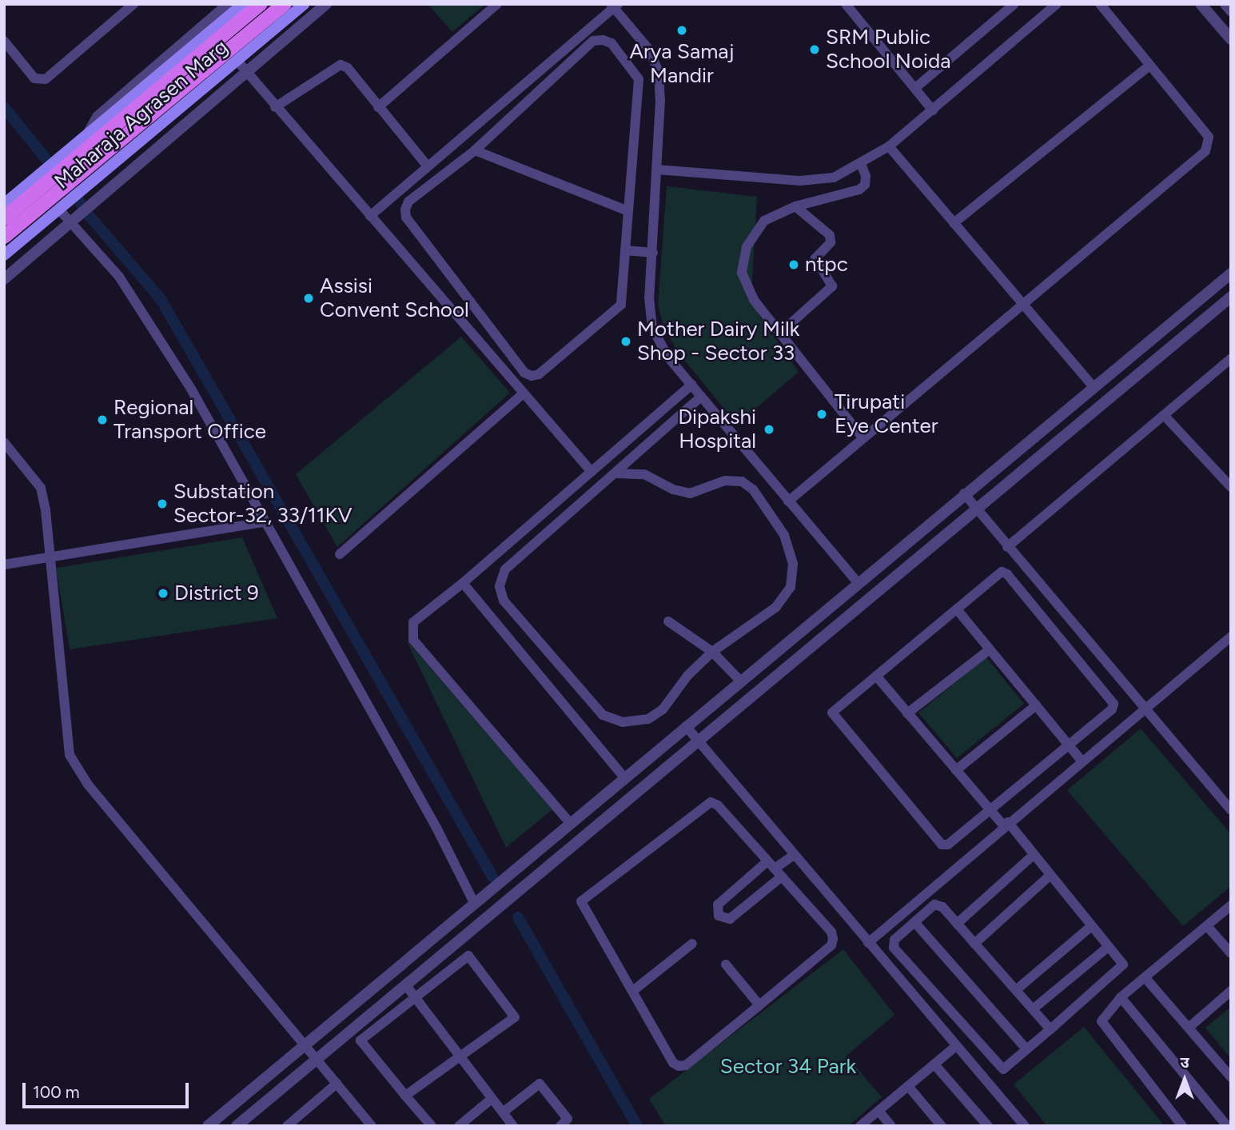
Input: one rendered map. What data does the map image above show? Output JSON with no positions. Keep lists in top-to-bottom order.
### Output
{
  "streets": {
    "main road": ["Maharaja Agrasen Marg"]
  },
  "parks": ["Sector 34 Park"],
  "places": [
    "Arya Samaj Mandir",
    "SRM Public School Noida",
    "ntpc",
    "Assisi Convent School",
    "Mother Dairy Milk Shop - Sector 33",
    "Tirupati Eye Center",
    "Regional Transport Office",
    "Dipakshi Hospital",
    "Substation Sector-32, 33/11KV",
    "District 9"
  ],
  "scale_bar": "100 m",
  "north": "top"
}
